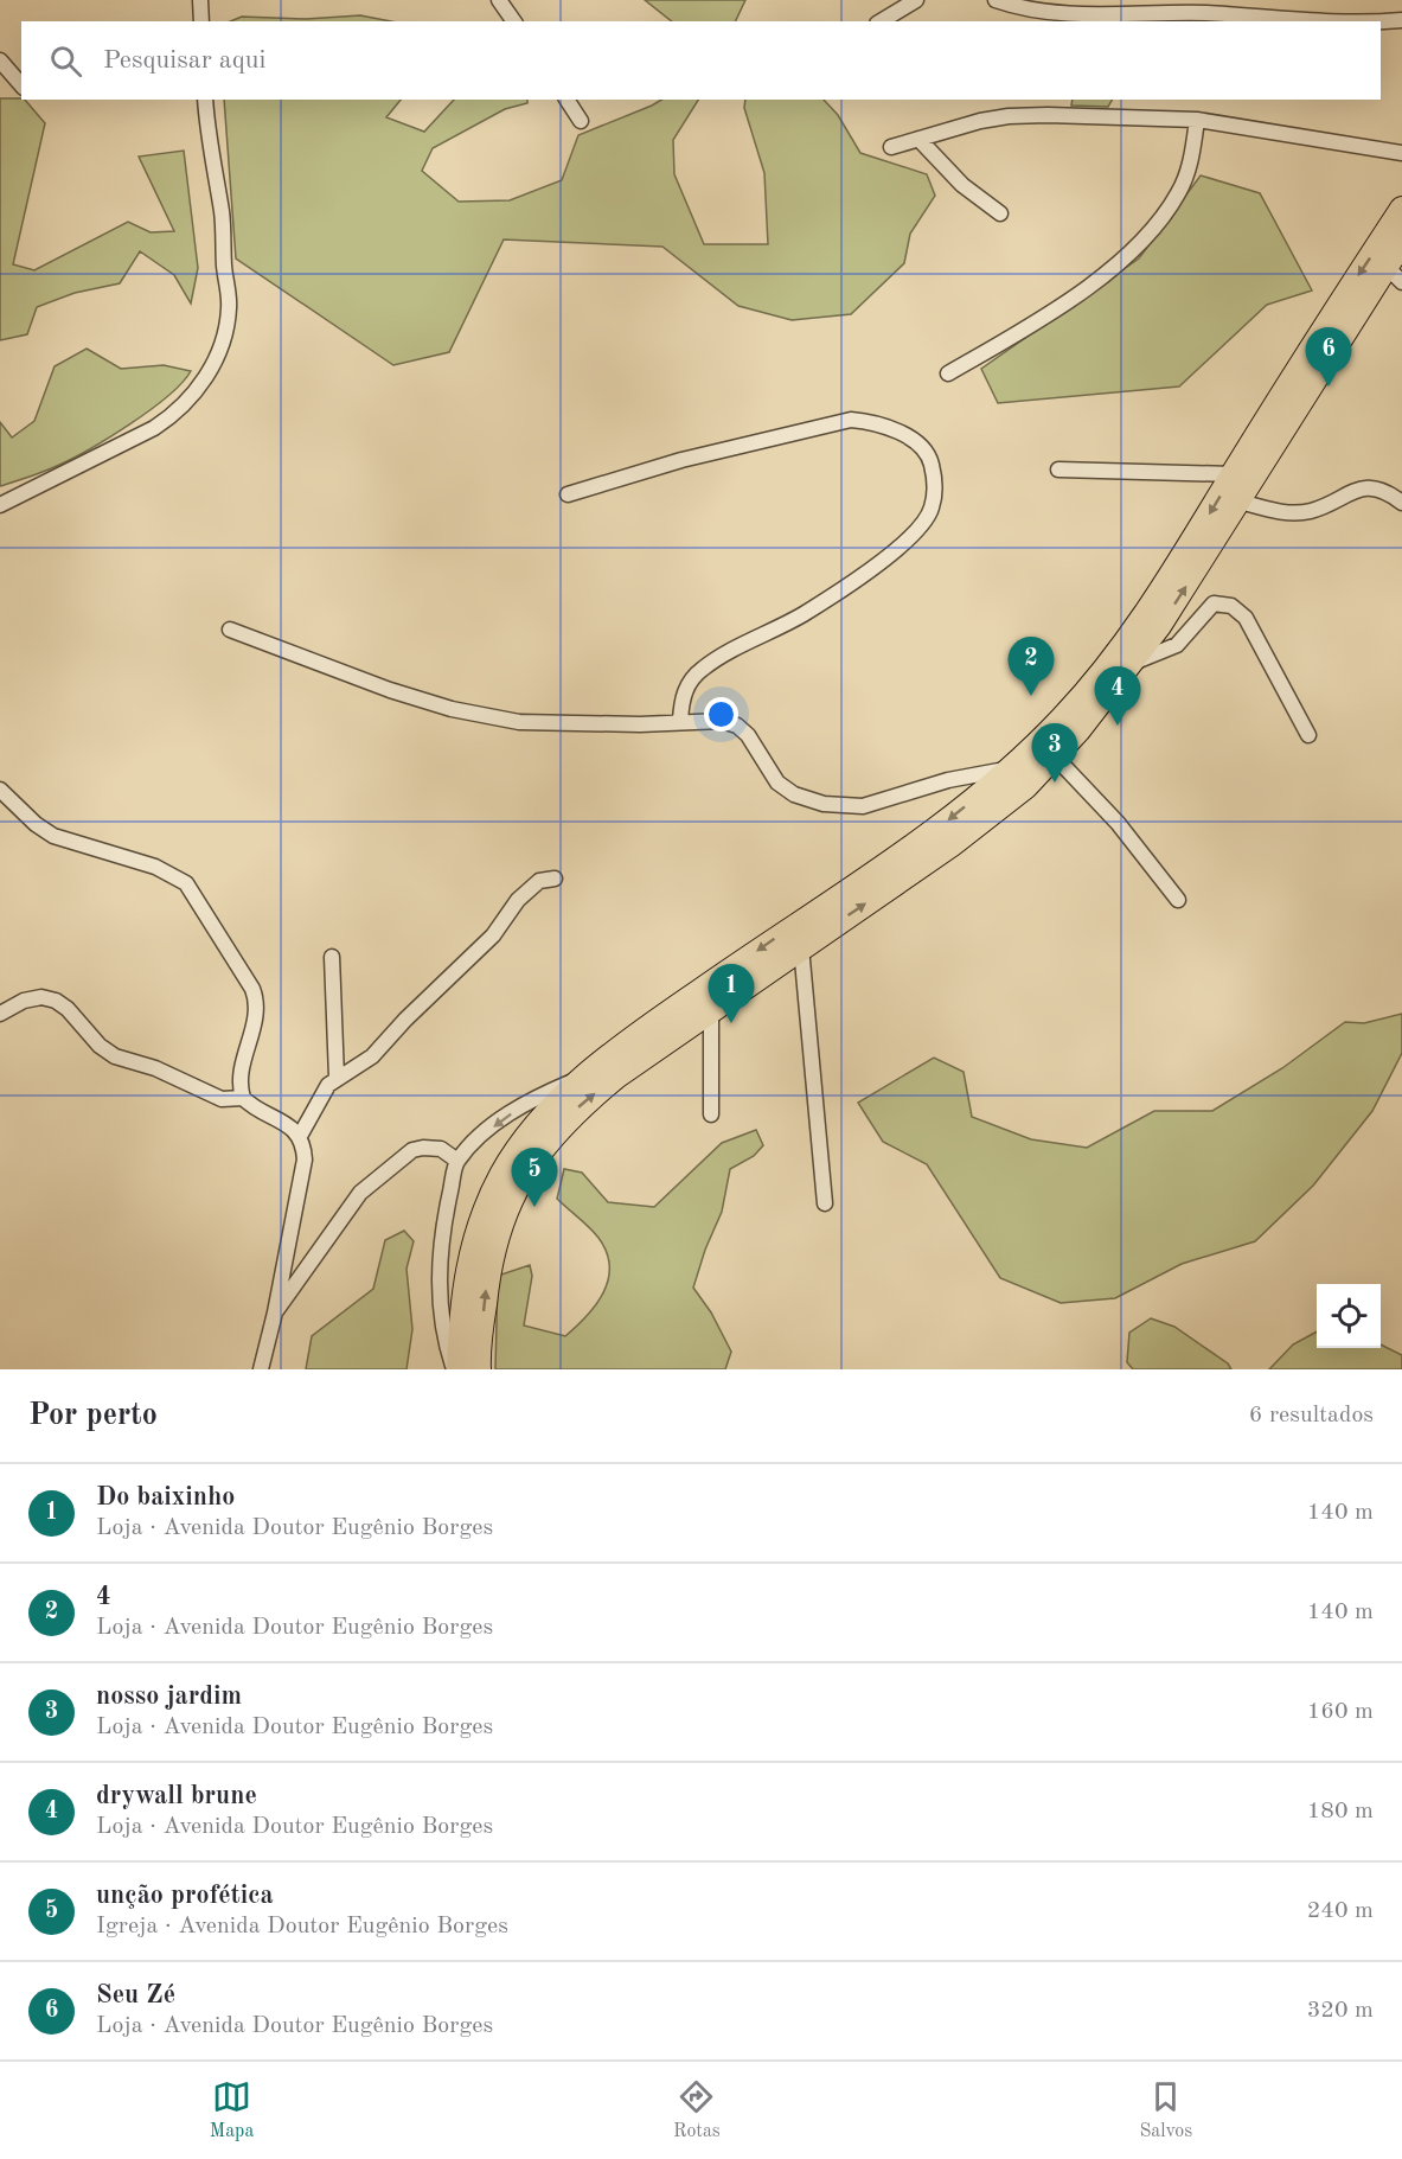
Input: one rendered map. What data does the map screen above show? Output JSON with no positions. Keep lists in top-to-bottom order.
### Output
{
  "page": {
    "search": "Pesquisar aqui",
    "pins": [
      "6",
      "2",
      "4",
      "3",
      "1",
      "5"
    ],
    "heading": ["Por perto", "6 resultados"],
    "list": [
      {
        "mark": "1",
        "name": "Do baixinho",
        "note": "Loja · Avenida Doutor Eugênio Borges",
        "value": "140 m"
      },
      {
        "mark": "2",
        "name": "4",
        "note": "Loja · Avenida Doutor Eugênio Borges",
        "value": "140 m"
      },
      {
        "mark": "3",
        "name": "nosso jardim",
        "note": "Loja · Avenida Doutor Eugênio Borges",
        "value": "160 m"
      },
      {
        "mark": "4",
        "name": "drywall brune",
        "note": "Loja · Avenida Doutor Eugênio Borges",
        "value": "180 m"
      },
      {
        "mark": "5",
        "name": "unção profética",
        "note": "Igreja · Avenida Doutor Eugênio Borges",
        "value": "240 m"
      },
      {
        "mark": "6",
        "name": "Seu Zé",
        "note": "Loja · Avenida Doutor Eugênio Borges",
        "value": "320 m"
      }
    ],
    "nav": ["Mapa", "Rotas", "Salvos"]
  }
}
